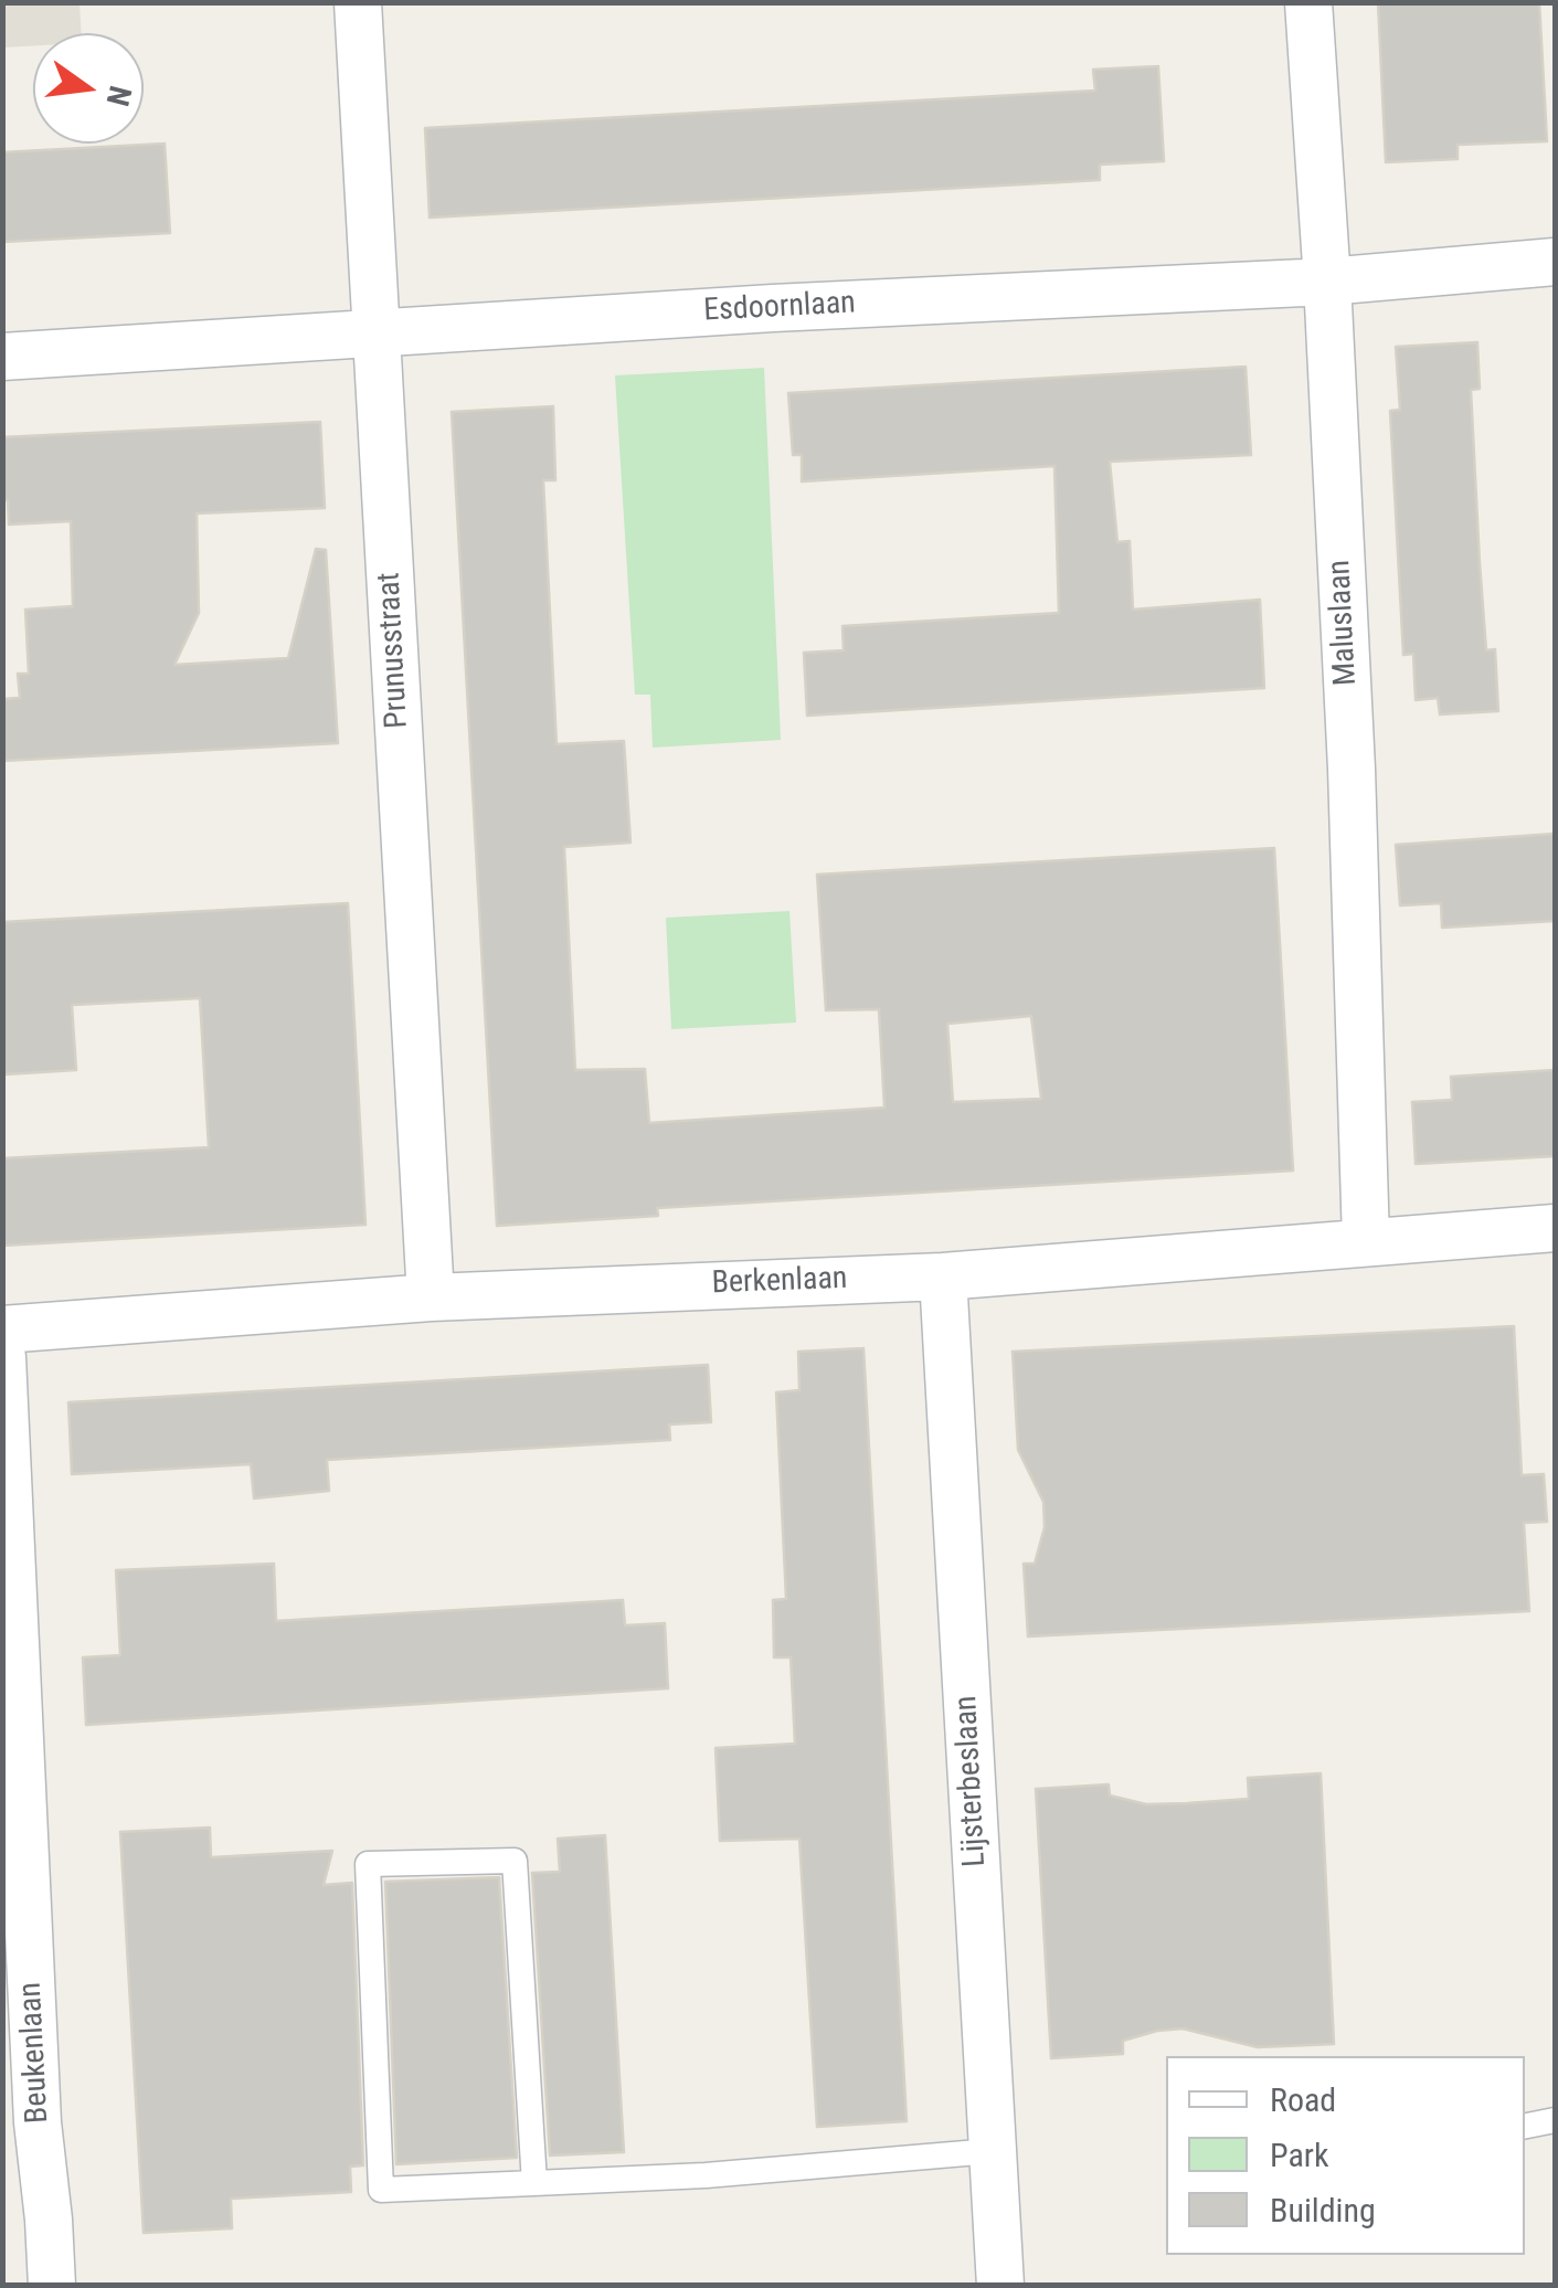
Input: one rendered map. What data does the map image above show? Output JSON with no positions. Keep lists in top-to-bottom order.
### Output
{
  "streets": {
    "street": [
      "Esdoornlaan",
      "Maluslaan",
      "Prunusstraat",
      "Berkenlaan",
      "Lijsterbeslaan",
      "Beukenlaan"
    ]
  },
  "crossings": [
    ["Esdoornlaan", "Maluslaan"],
    ["Esdoornlaan", "Prunusstraat"],
    ["Maluslaan", "Berkenlaan"],
    ["Prunusstraat", "Berkenlaan"],
    ["Berkenlaan", "Lijsterbeslaan"]
  ],
  "legend": ["Road", "Park", "Building"],
  "north": "right"
}
